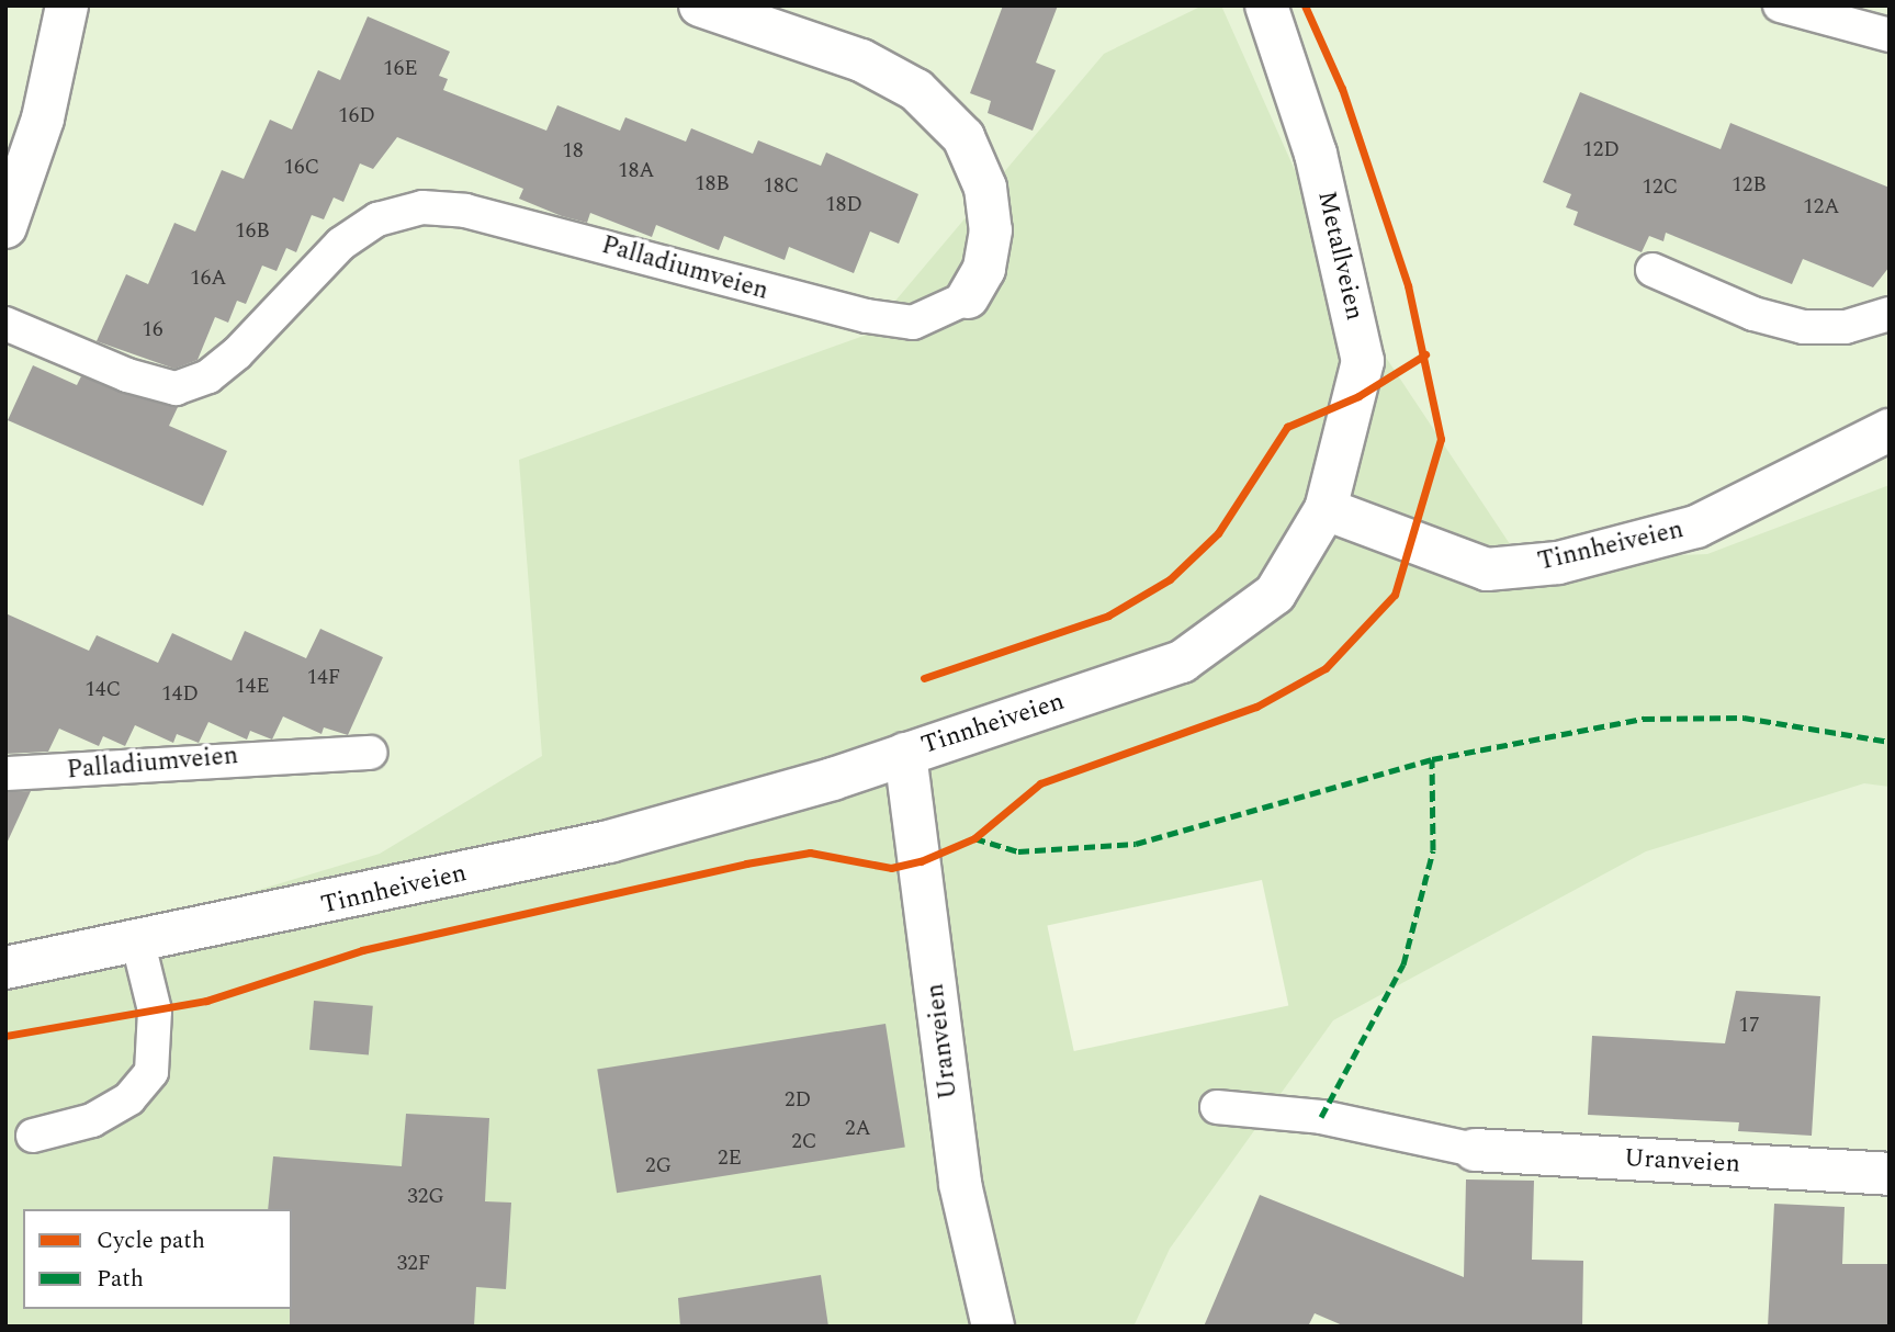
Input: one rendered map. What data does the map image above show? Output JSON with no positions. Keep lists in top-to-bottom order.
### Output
{
  "streets": {
    "street": [
      "Metallveien",
      "Palladiumveien",
      "Tinnheiveien",
      "Uranveien"
    ]
  },
  "crossings": [
    ["Metallveien", "Tinnheiveien"],
    ["Tinnheiveien", "Uranveien"]
  ],
  "house_numbers": [
    "16E",
    "16D",
    "12D",
    "18",
    "16C",
    "18A",
    "18B",
    "12B",
    "18C",
    "12C",
    "18D",
    "12A",
    "16B",
    "16A",
    "16",
    "14F",
    "14E",
    "14C",
    "14D",
    "17",
    "2D",
    "2A",
    "2C",
    "2E",
    "2G",
    "32G",
    "32F"
  ],
  "legend": ["Cycle path", "Path"]
}
